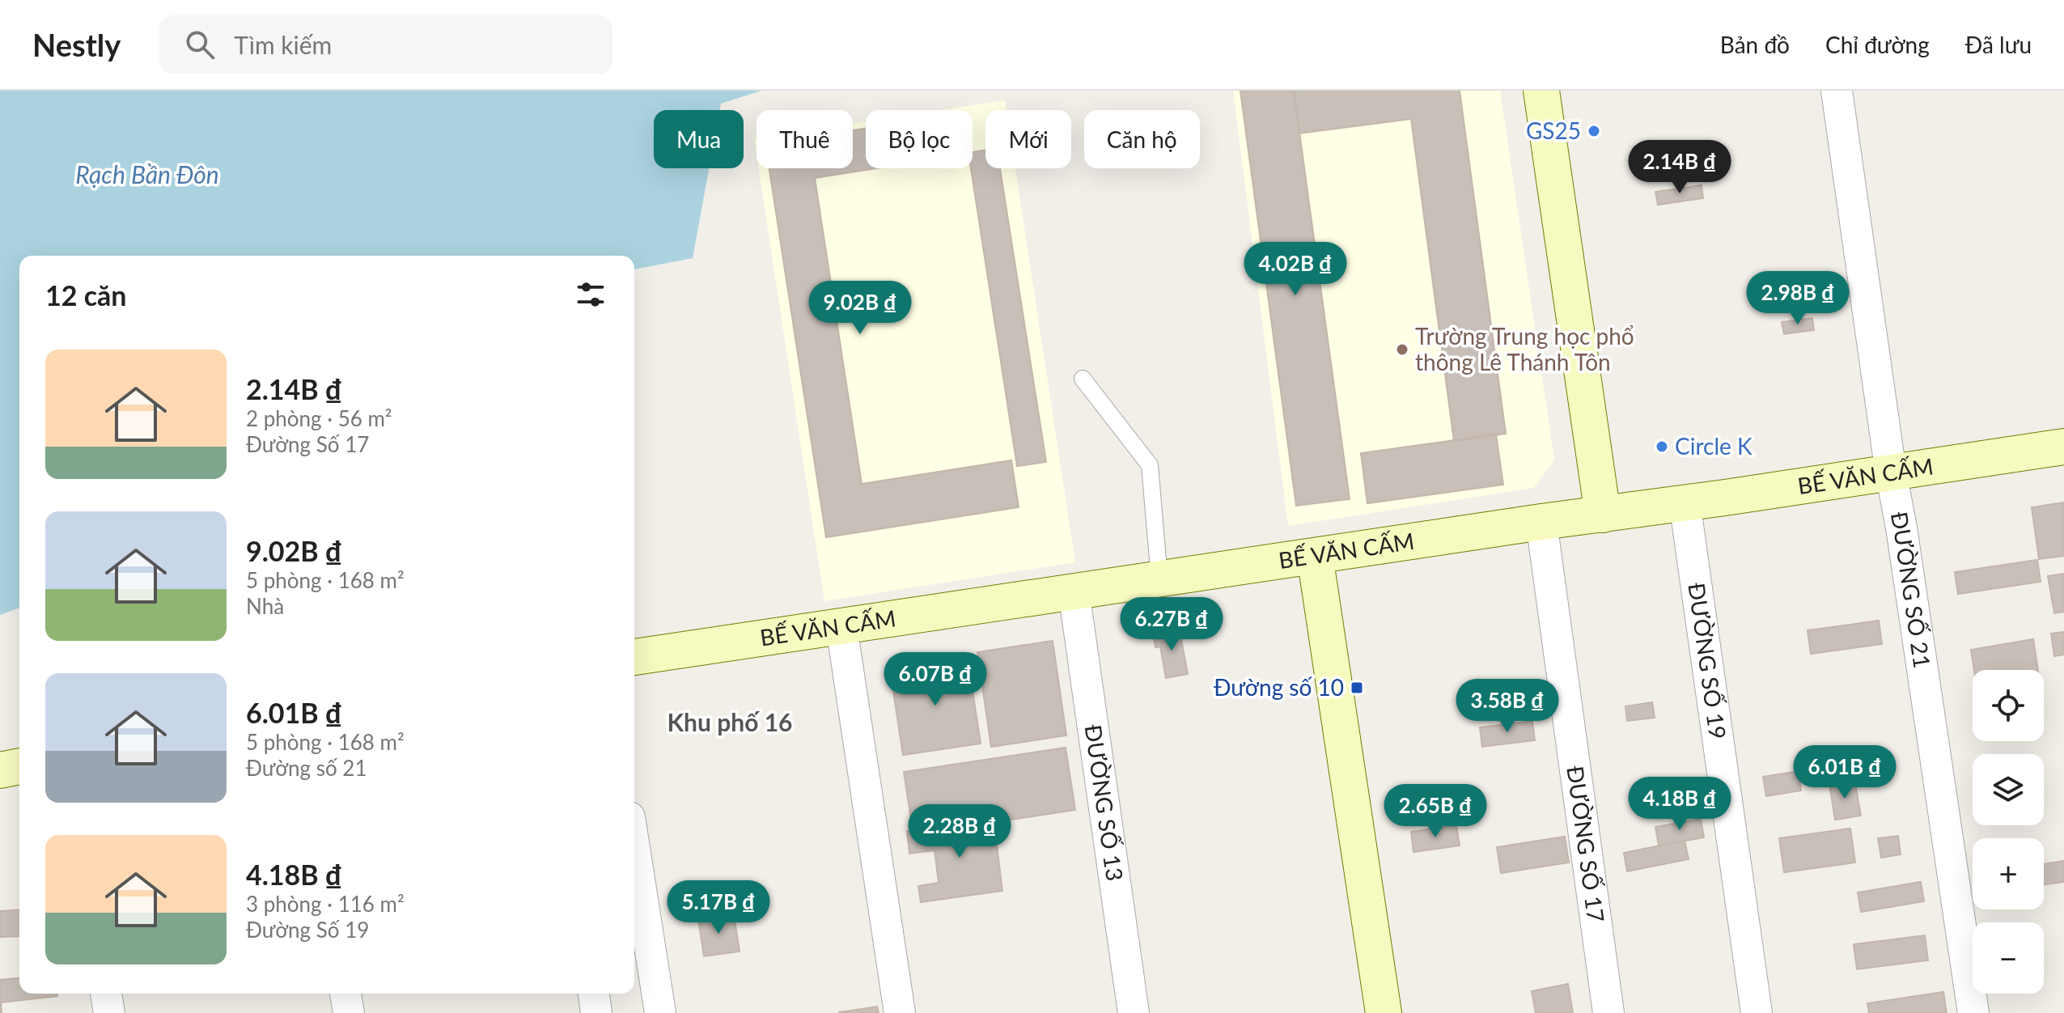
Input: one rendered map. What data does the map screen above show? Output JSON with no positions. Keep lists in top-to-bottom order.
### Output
{
  "streets": {
    "street": [
      "BẾ VĂN CẤM",
      "ĐƯỜNG SỐ 21",
      "ĐƯỜNG SỐ 19",
      "ĐƯỜNG SỐ 13",
      "ĐƯỜNG SỐ 17"
    ]
  },
  "crossings": [
    ["BẾ VĂN CẤM", "ĐƯỜNG SỐ 21"],
    ["BẾ VĂN CẤM", "ĐƯỜNG SỐ 19"],
    ["BẾ VĂN CẤM", "ĐƯỜNG SỐ 13"],
    ["BẾ VĂN CẤM", "ĐƯỜNG SỐ 17"]
  ],
  "districts": ["Khu phố 16"],
  "water": ["Rạch Bần Đôn"],
  "places": {
    "other": ["GS25", "Trường Trung học phổ thông Lê Thánh Tôn", "Circle K"],
    "transit": ["Đường số 10"]
  },
  "page": {
    "header": "Nestly",
    "search": "Tìm kiếm",
    "nav": ["Bản đồ", "Chỉ đường", "Đã lưu"],
    "chip": [
      "Mua",
      "Thuê",
      "Bộ lọc",
      "Mới",
      "Căn hộ"
    ],
    "price": [
      "2.14B ₫",
      "4.02B ₫",
      "2.98B ₫",
      "9.02B ₫",
      "6.27B ₫",
      "6.07B ₫",
      "3.58B ₫",
      "6.01B ₫",
      "4.18B ₫",
      "2.65B ₫",
      "2.28B ₫",
      "5.17B ₫"
    ],
    "heading": "12 căn",
    "list": [
      {
        "name": "2.14B ₫",
        "note": "2 phòng · 56 m² · Đường Số 17"
      },
      {
        "name": "9.02B ₫",
        "note": "5 phòng · 168 m² · Nhà"
      },
      {
        "name": "6.01B ₫",
        "note": "5 phòng · 168 m² · Đường số 21"
      },
      {
        "name": "4.18B ₫",
        "note": "3 phòng · 116 m² · Đường Số 19"
      }
    ],
    "map_buttons": ["+", "−"]
  }
}
